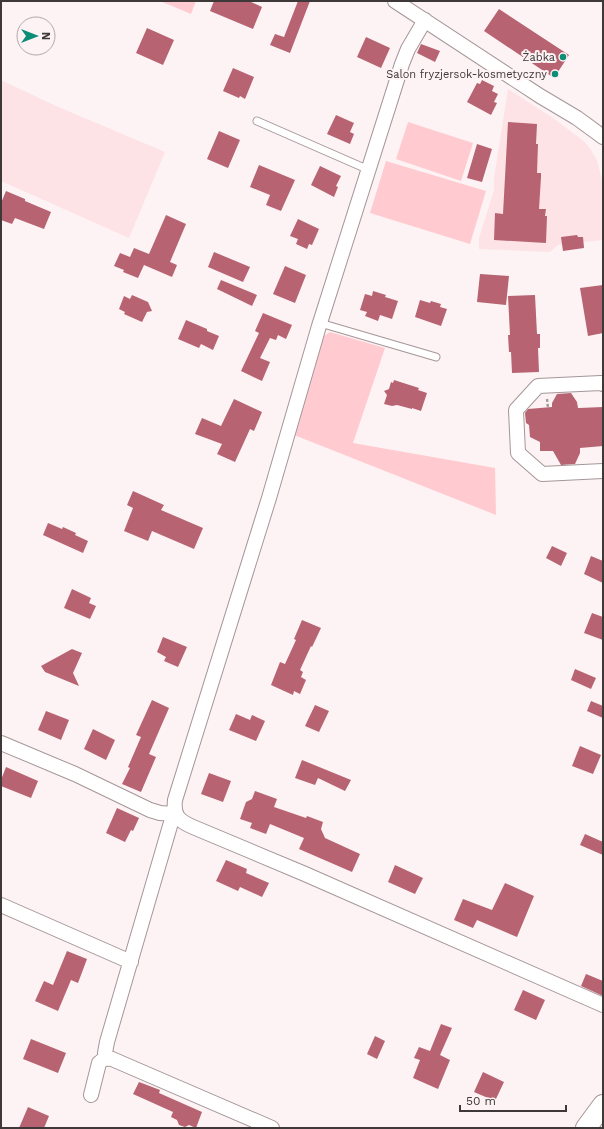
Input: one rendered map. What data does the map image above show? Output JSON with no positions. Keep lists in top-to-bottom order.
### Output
{
  "places": ["Żabka", "Salon fryzjersok-kosmetyczny"],
  "scale_bar": "50 m",
  "north": "right"
}
